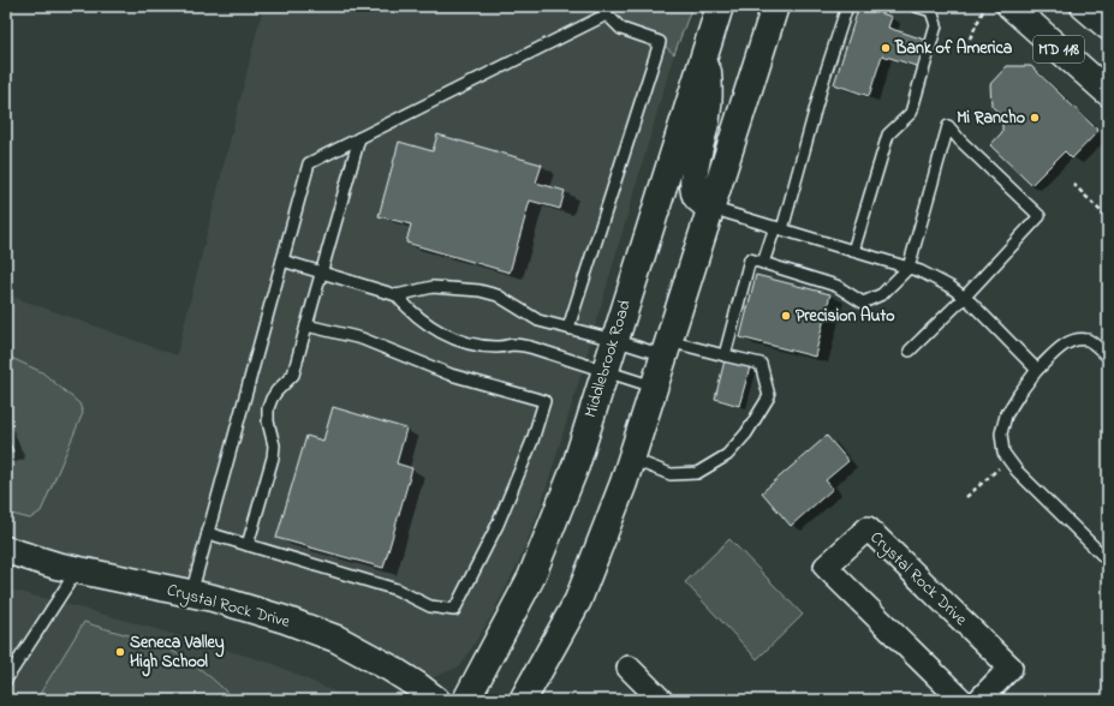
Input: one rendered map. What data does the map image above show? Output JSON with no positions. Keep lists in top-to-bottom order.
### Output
{
  "streets": {
    "main road": ["MD 118", "Middlebrook Road", "Crystal Rock Drive"]
  },
  "places": [
    "Bank of America",
    "Mi Rancho",
    "Precision Auto",
    "Seneca Valley High School"
  ]
}
